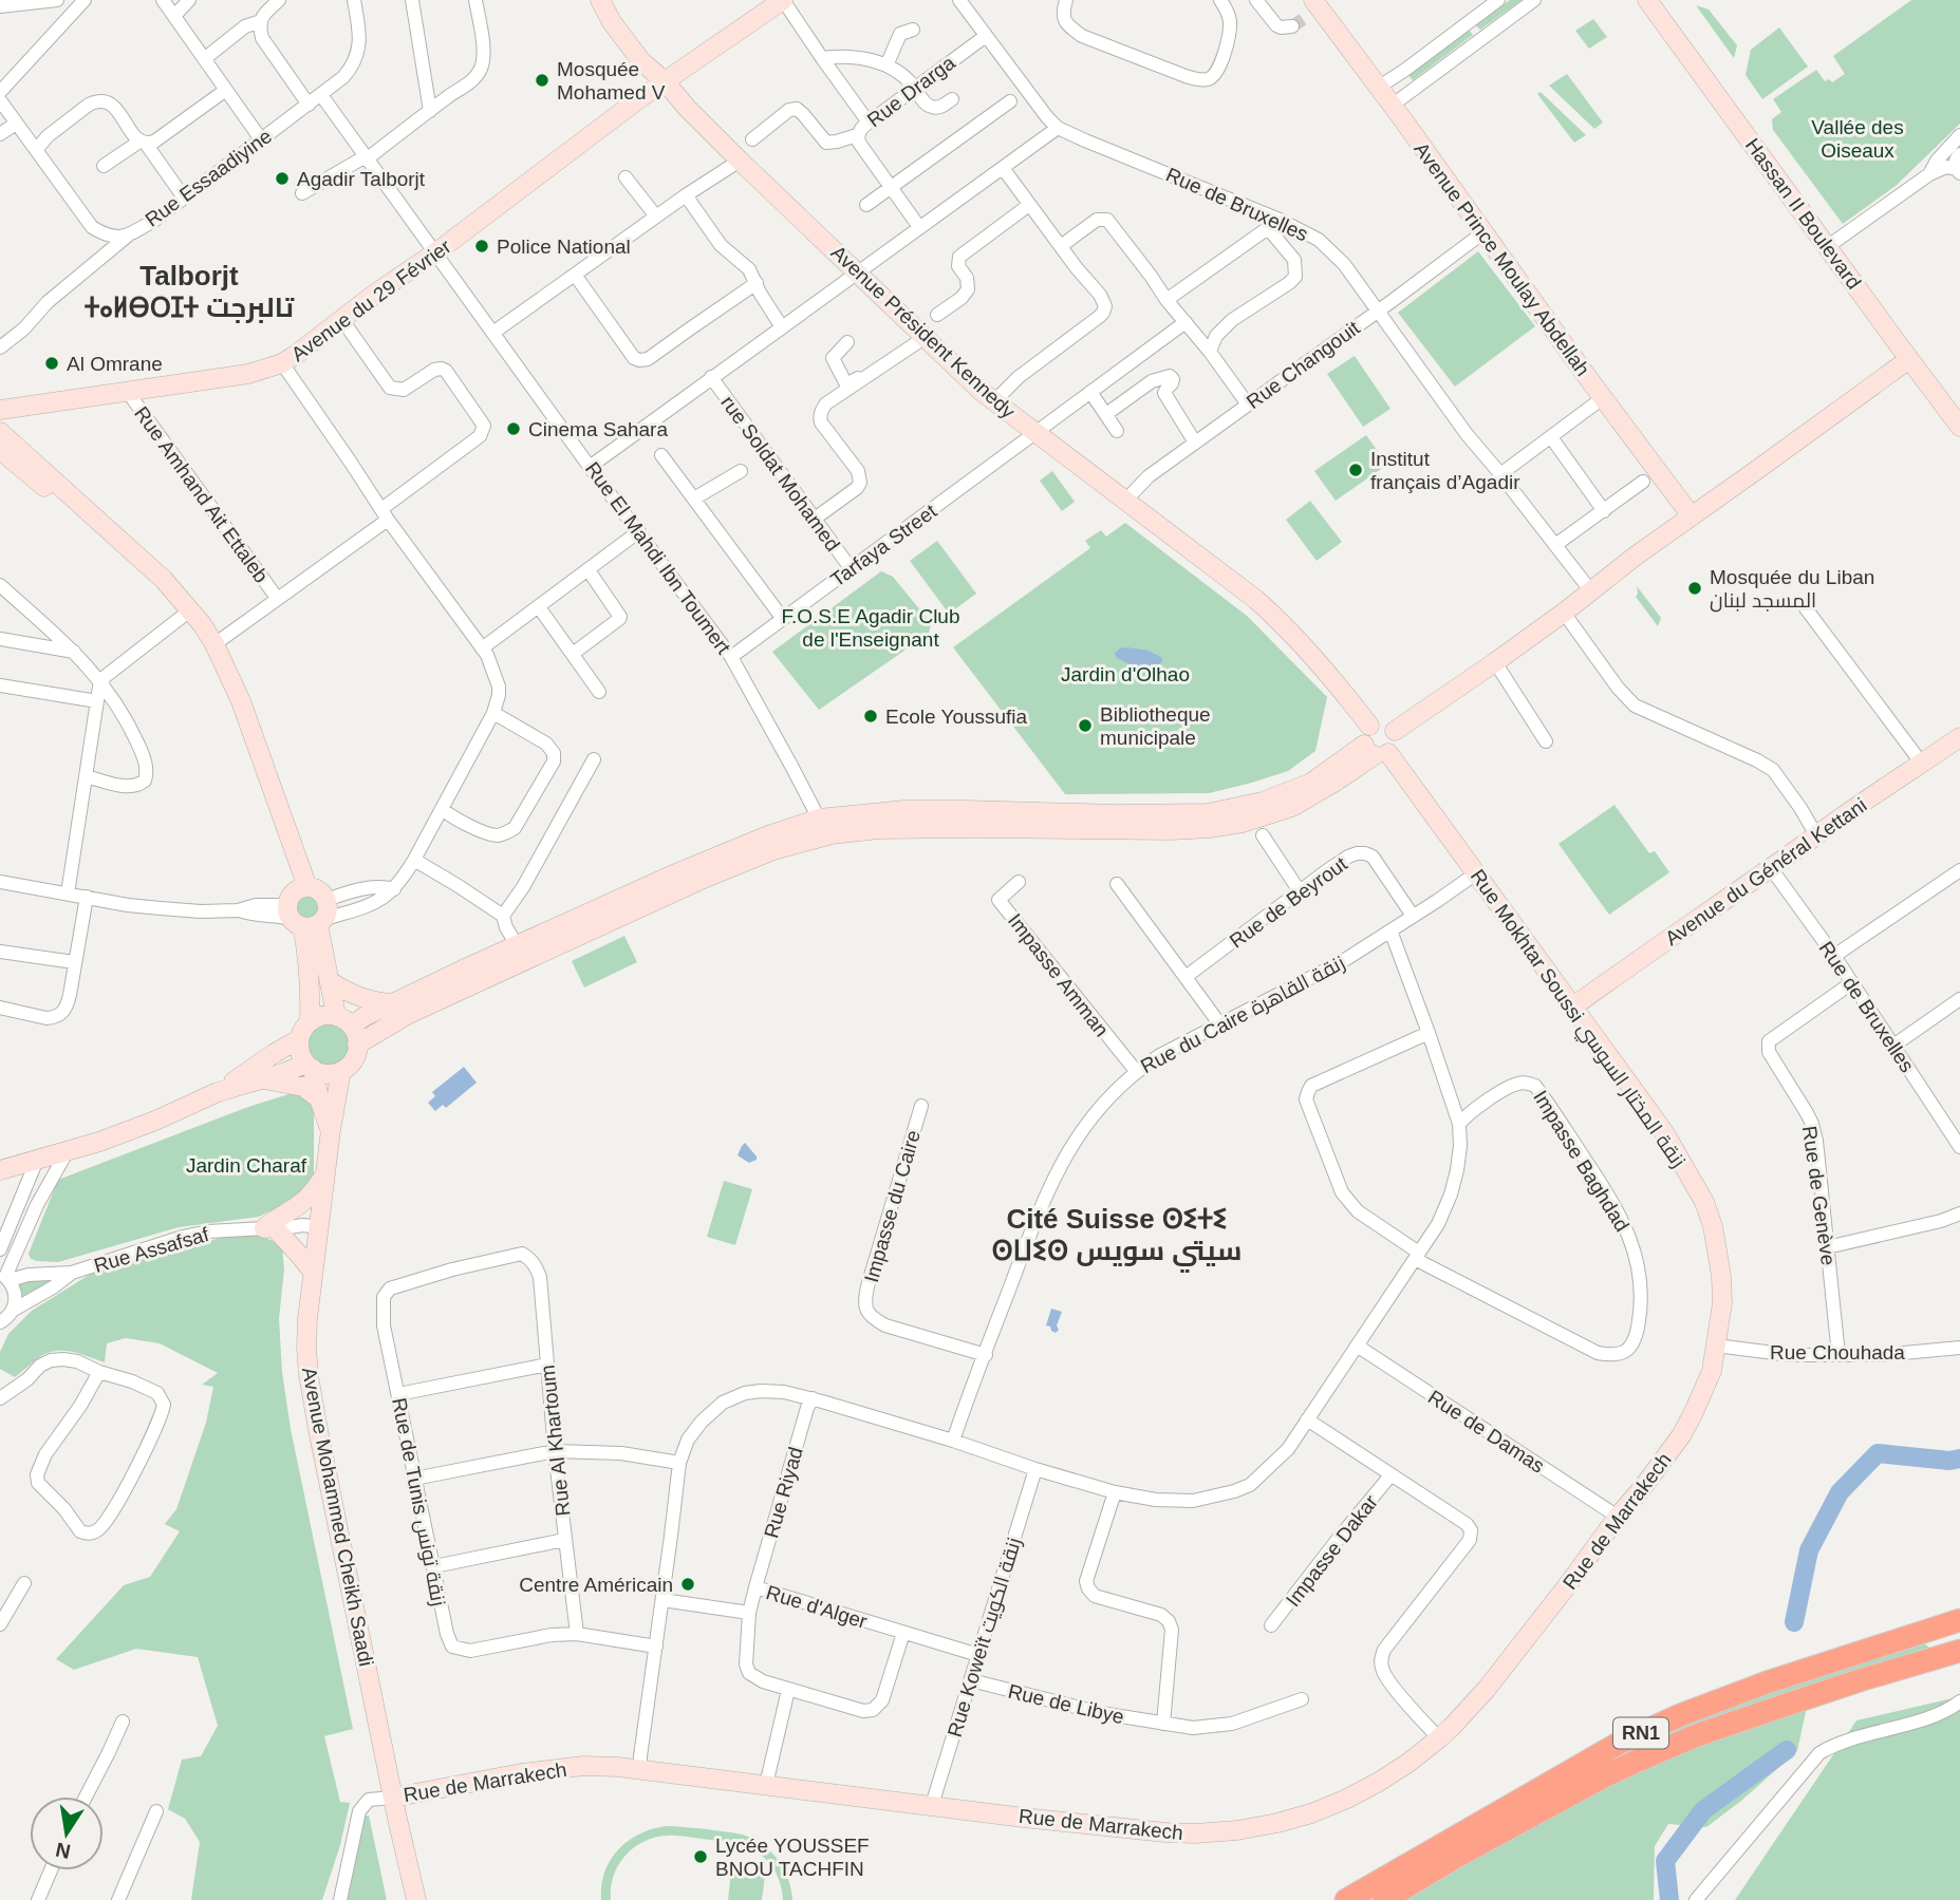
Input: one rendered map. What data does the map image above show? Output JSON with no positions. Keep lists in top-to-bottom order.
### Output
{
  "streets": {
    "highway": ["RN1"],
    "street": [
      "Rue Drarga",
      "Rue Essaadiyine",
      "Rue de Bruxelles",
      "Hassan II Boulevard",
      "Avenue Prince Moulay Abdellah",
      "Avenue du 29 Février",
      "Avenue Président Kennedy",
      "Rue Changouit",
      "rue Soldat Mohamed",
      "Rue Amhand Ait Ettaleb",
      "Tarfaya Street",
      "Rue El Mahdi Ibn Toumert",
      "Avenue du Général Kettani",
      "Rue de Beyrout",
      "Impasse Amman",
      "Rue du Caire زنقة القاهرة",
      "Rue Mokhtar Soussi زنقة المختار السوسي",
      "Impasse Baghdad",
      "Rue de Genève",
      "Impasse du Caire",
      "Rue Assafsaf",
      "Rue Chouhada",
      "Rue de Damas",
      "Rue Al Khartoum",
      "Rue Riyad",
      "Rue de Tunis زنقة تونس",
      "Avenue Mohammed Cheikh Saadi",
      "Rue de Marrakech",
      "Impasse Dakar",
      "Rue d'Alger",
      "Rue Koweït زنقة الكويت",
      "Rue de Libye"
    ]
  },
  "crossings": [
    ["Rue Drarga", "Rue de Bruxelles"],
    ["Rue Essaadiyine", "Rue El Mahdi Ibn Toumert"],
    ["Rue de Bruxelles", "Rue Changouit"],
    ["Rue de Bruxelles", "Avenue du Général Kettani"],
    ["Rue de Bruxelles", "Rue de Genève"],
    ["Avenue Prince Moulay Abdellah", "Rue Changouit"],
    ["Avenue du 29 Février", "Avenue Président Kennedy"],
    ["Avenue du 29 Février", "Rue Amhand Ait Ettaleb"],
    ["Avenue du 29 Février", "Rue El Mahdi Ibn Toumert"],
    ["Avenue Président Kennedy", "Rue Changouit"],
    ["Avenue Président Kennedy", "Tarfaya Street"],
    ["Avenue Président Kennedy", "Rue Mokhtar Soussi زنقة المختار السوسي"],
    ["rue Soldat Mohamed", "Tarfaya Street"],
    ["Tarfaya Street", "Rue El Mahdi Ibn Toumert"],
    ["Avenue du Général Kettani", "Rue Mokhtar Soussi زنقة المختار السوسي"],
    ["Rue de Beyrout", "Rue du Caire زنقة القاهرة"],
    ["Impasse Amman", "Rue du Caire زنقة القاهرة"],
    ["Rue du Caire زنقة القاهرة", "Rue Mokhtar Soussi زنقة المختار السوسي"],
    ["Rue du Caire زنقة القاهرة", "Impasse du Caire"],
    ["Rue Mokhtar Soussi زنقة المختار السوسي", "Rue Chouhada"],
    ["Rue Mokhtar Soussi زنقة المختار السوسي", "Rue de Marrakech"],
    ["Rue de Genève", "Rue Chouhada"],
    ["Rue Assafsaf", "Avenue Mohammed Cheikh Saadi"],
    ["Rue Chouhada", "Rue de Marrakech"],
    ["Rue de Damas", "Rue de Marrakech"],
    ["Rue Al Khartoum", "Rue de Tunis زنقة تونس"],
    ["Rue Riyad", "Rue d'Alger"],
    ["Avenue Mohammed Cheikh Saadi", "Rue de Marrakech"],
    ["Rue de Marrakech", "Rue Koweït زنقة الكويت"],
    ["Rue d'Alger", "Rue Koweït زنقة الكويت"],
    ["Rue Koweït زنقة الكويت", "Rue de Libye"]
  ],
  "districts": ["Talborjt ⵜⴰⵍⴱⵔⵊⵜ تالبرجت", "Cité Suisse ⵙⵉⵜⵉ ⵙⵡⵉⵙ سيتي سويس"],
  "parks": [
    "Vallée des Oiseaux",
    "F.O.S.E Agadir Club de l'Enseignant",
    "Jardin d'Olhao",
    "Jardin Charaf"
  ],
  "places": [
    "Mosquée Mohamed V",
    "Agadir Talborjt",
    "Police National",
    "Al Omrane",
    "Cinema Sahara",
    "Institut français d’Agadir",
    "Mosquée du Liban المسجد لبنان",
    "Ecole Youssufia",
    "Bibliotheque municipale",
    "Centre Américain",
    "Lycée YOUSSEF BNOU TACHFIN"
  ],
  "north": "bottom"
}
